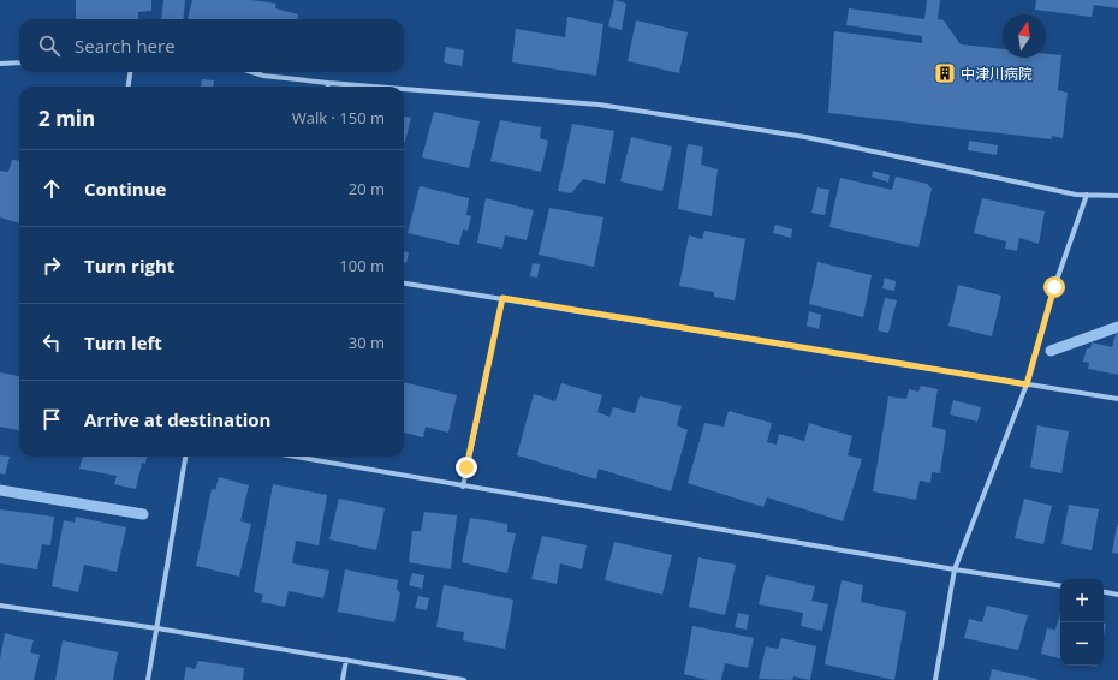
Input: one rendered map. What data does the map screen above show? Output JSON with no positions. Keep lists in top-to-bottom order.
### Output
{
  "places": {
    "building": ["中津川病院"]
  },
  "north": "top",
  "page": {
    "search": "Search here",
    "heading": ["2 min", "Walk · 150 m"],
    "list": [
      ["Continue", "20 m"],
      ["Turn right", "100 m"],
      ["Turn left", "30 m"],
      "Arrive at destination"
    ],
    "map_buttons": ["+", "−"]
  }
}
